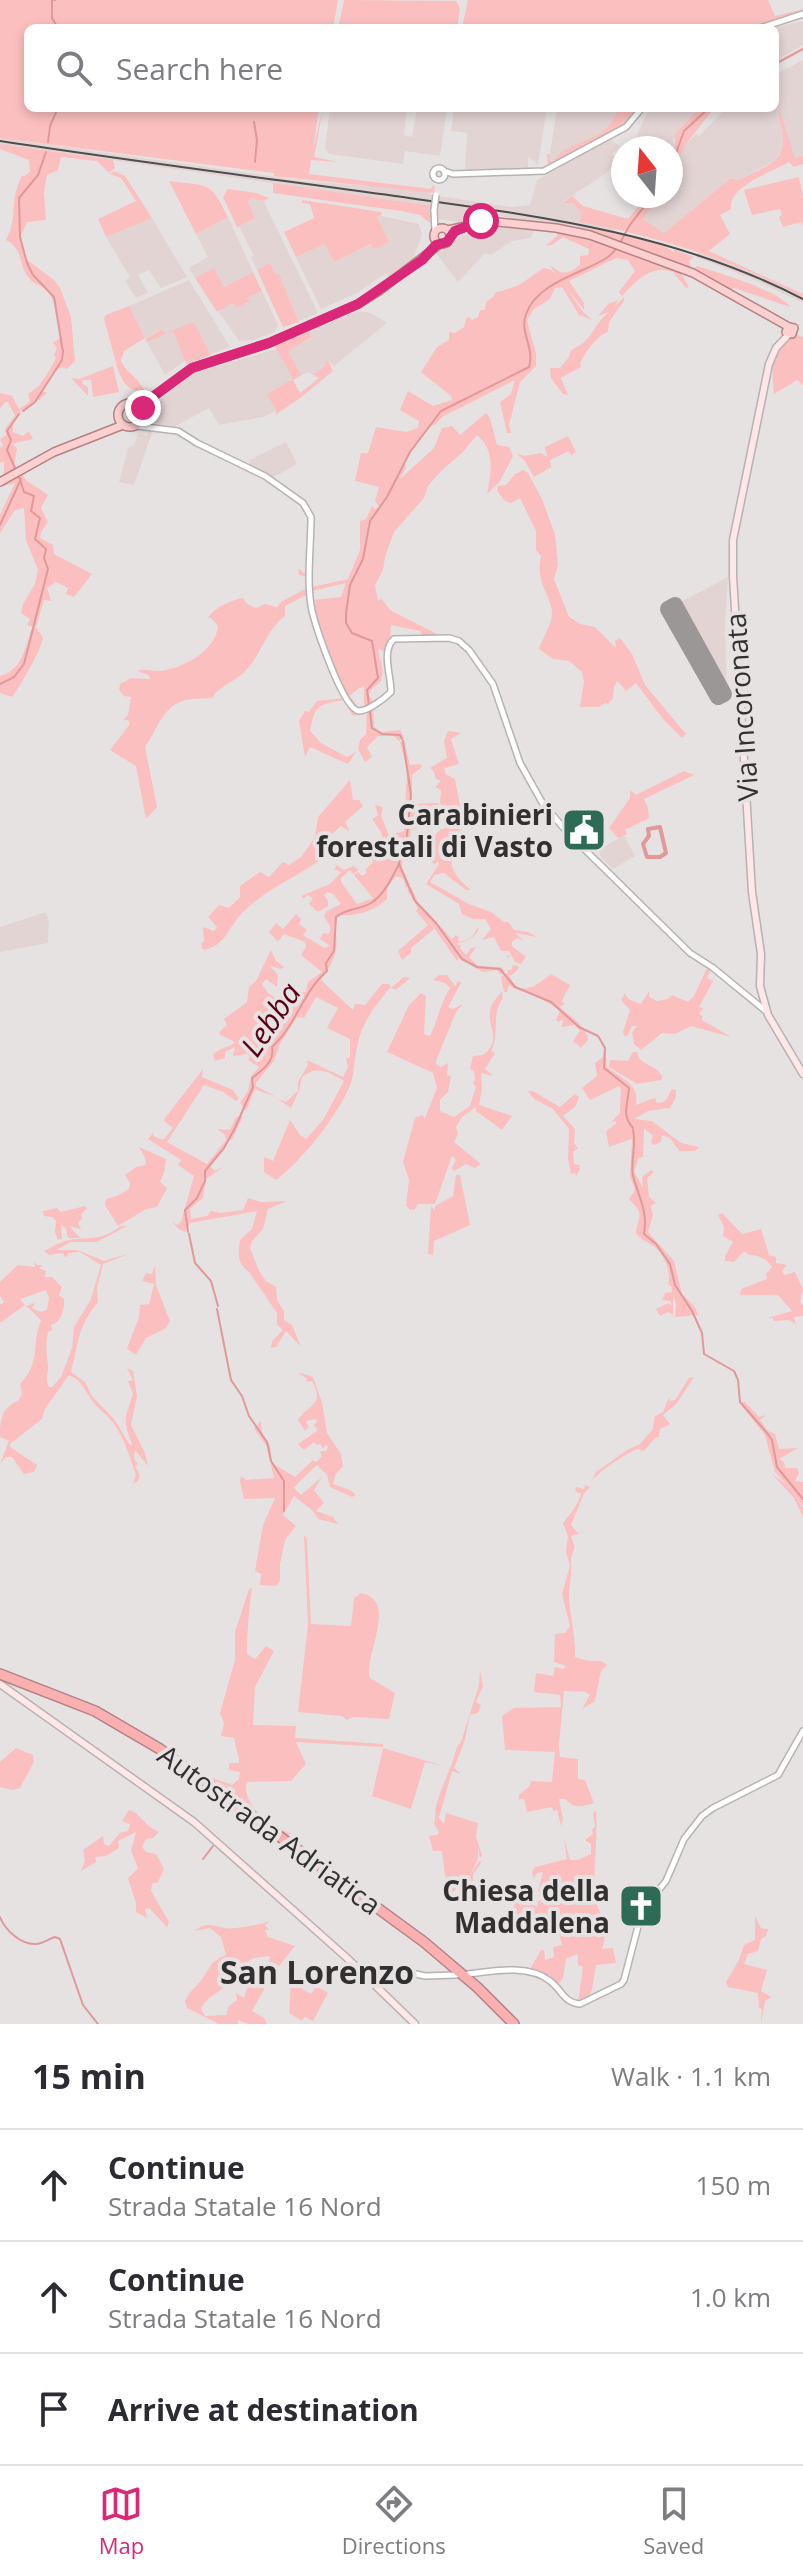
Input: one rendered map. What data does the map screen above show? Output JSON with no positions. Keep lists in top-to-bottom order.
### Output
{
  "streets": {
    "highway": ["Autostrada Adriatica"],
    "main road": ["Via Incoronata"]
  },
  "districts": ["San Lorenzo"],
  "water": ["Lebba"],
  "places": {
    "public building": ["Carabinieri forestali di Vasto"],
    "church": ["Chiesa della Maddalena"]
  },
  "north": "top",
  "page": {
    "search": "Search here",
    "heading": ["15 min", "Walk · 1.1 km"],
    "list": [
      ["Continue", "Strada Statale 16 Nord", "150 m"],
      ["Continue", "Strada Statale 16 Nord", "1.0 km"],
      "Arrive at destination"
    ],
    "nav": ["Map", "Directions", "Saved"]
  }
}
